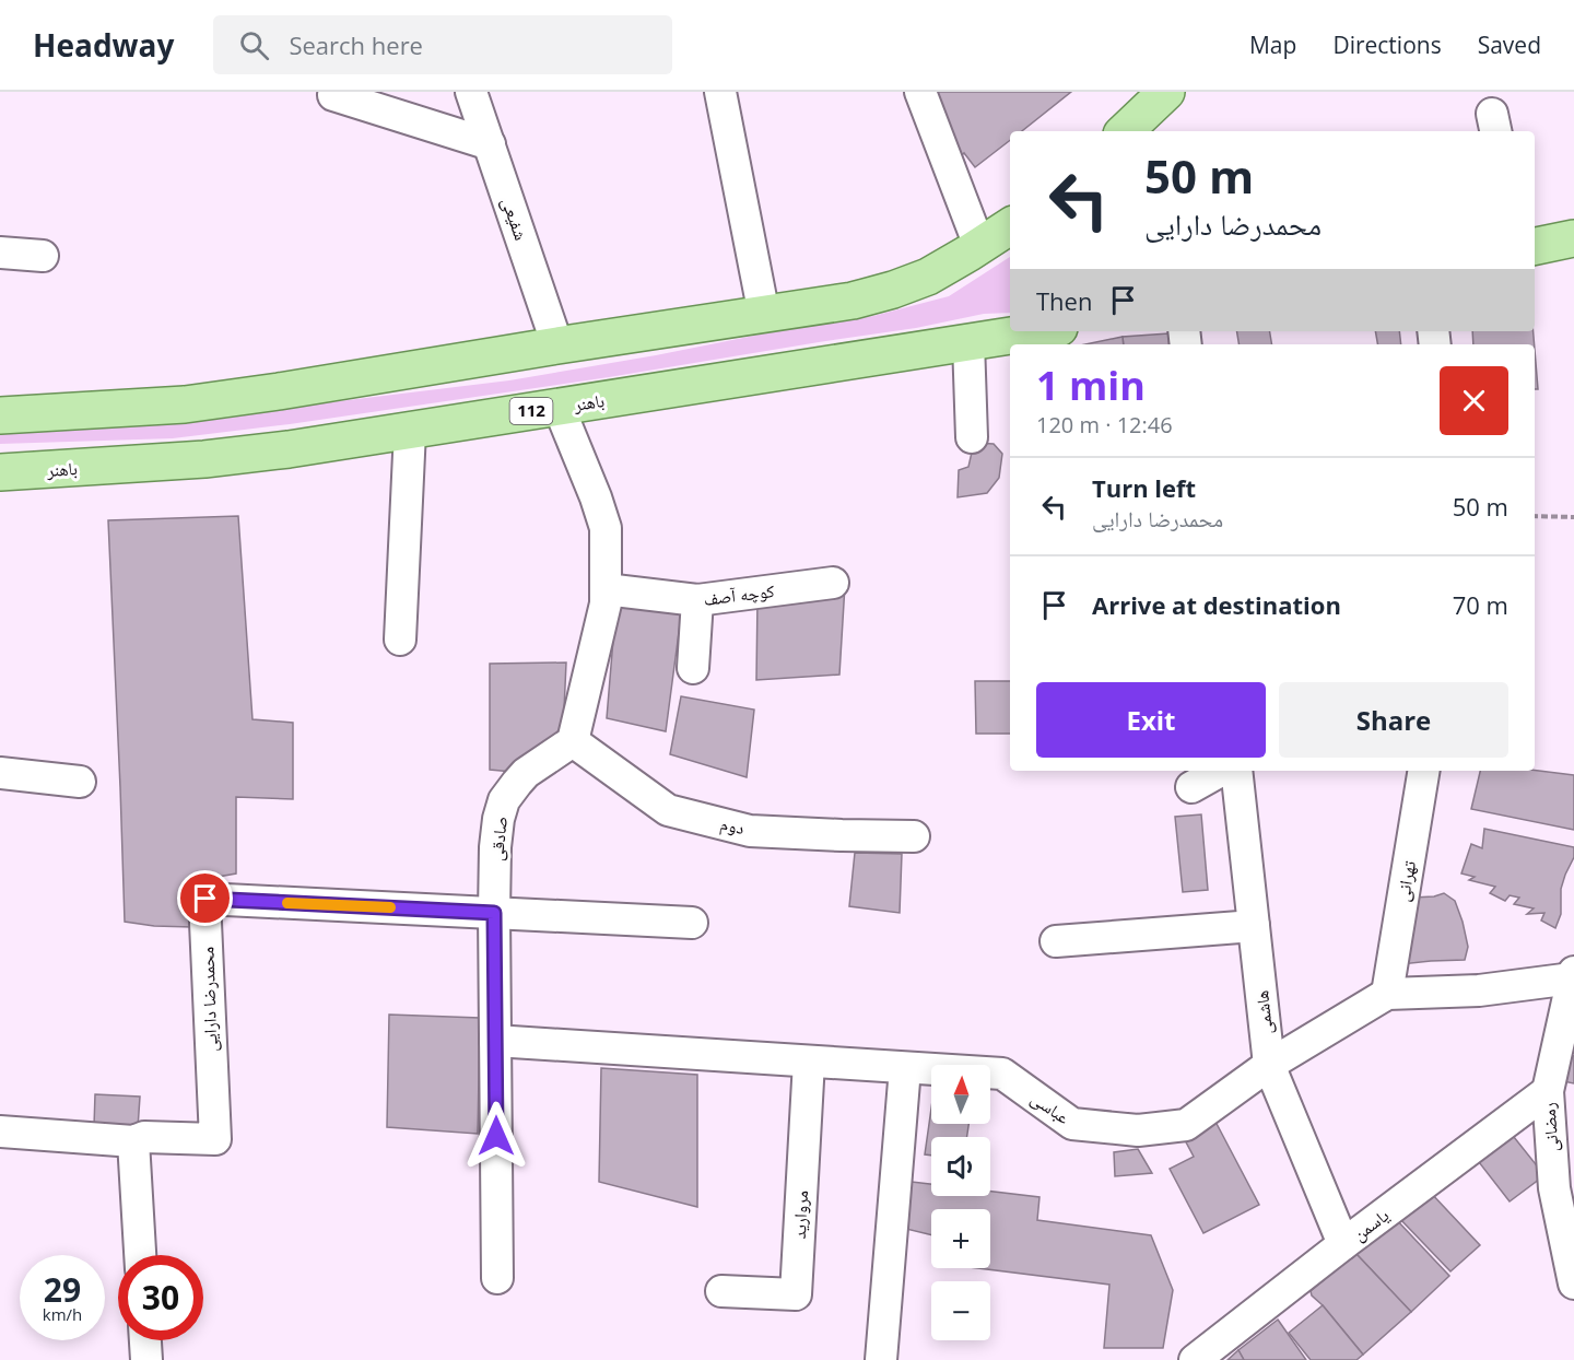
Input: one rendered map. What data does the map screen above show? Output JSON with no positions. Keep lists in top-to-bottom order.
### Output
{
  "streets": {
    "main road": ["باهنر", "112"],
    "street": [
      "شفیعی",
      "کوچه آصف",
      "دوم",
      "صادقی",
      "تهرانی",
      "محمدرضا دارایی",
      "هاشمی",
      "عباسی",
      "رمضانی",
      "مروارید",
      "یاسمن"
    ]
  },
  "crossings": [
    ["دوم", "صادقی"],
    ["صادقی", "محمدرضا دارایی"],
    ["صادقی", "عباسی"],
    ["تهرانی", "عباسی"],
    ["هاشمی", "عباسی"],
    ["هاشمی", "یاسمن"],
    ["عباسی", "رمضانی"],
    ["عباسی", "مروارید"],
    ["رمضانی", "یاسمن"]
  ],
  "north": "top",
  "page": {
    "header": "Headway",
    "search": "Search here",
    "nav": ["Map", "Directions", "Saved"],
    "turn": ["50 m", "محمدرضا دارایی"],
    "then": "Then",
    "heading": ["1 min", "120 m · 12:46"],
    "list": [
      {
        "name": "Turn left",
        "note": "محمدرضا دارایی",
        "value": "50 m"
      },
      {
        "name": "Arrive at destination",
        "value": "70 m"
      }
    ],
    "buttons": ["Exit", "Share"],
    "map_buttons": ["+", "−"],
    "speed": "29 km/h",
    "limit": "30"
  }
}
